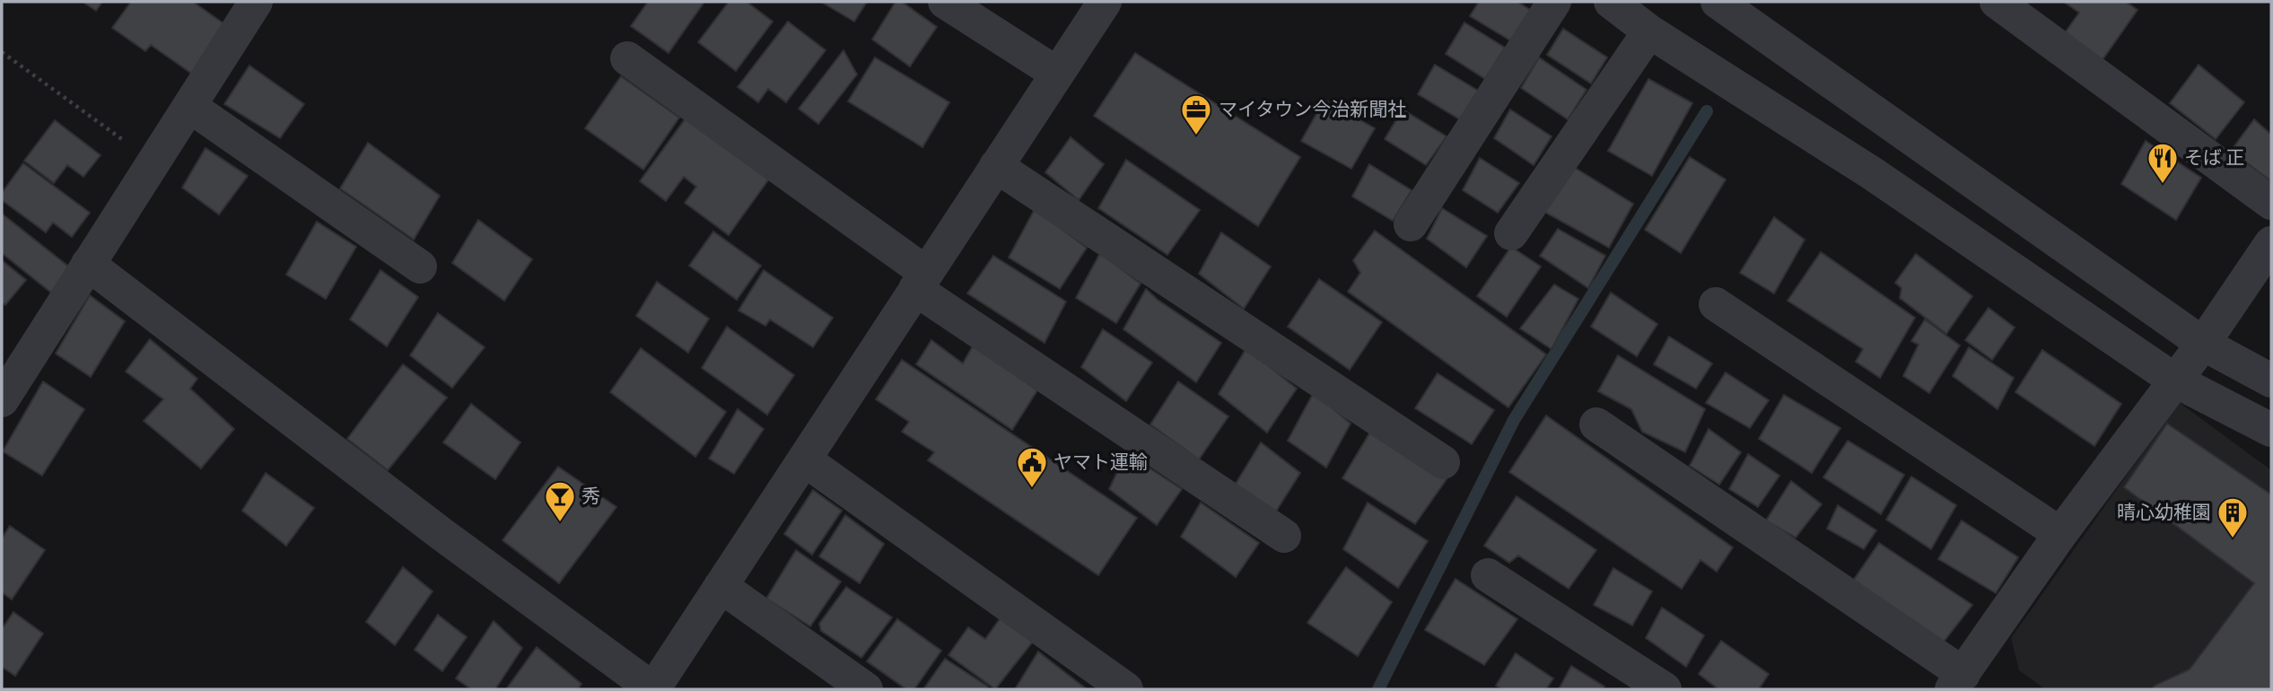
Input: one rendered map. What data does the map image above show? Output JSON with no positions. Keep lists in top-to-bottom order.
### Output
{
  "places": {
    "office": ["マイタウン今治新聞社"],
    "restaurant": ["そば 正"],
    "public building": ["ヤマト運輸"],
    "bar": ["秀"],
    "building": ["晴心幼稚園"]
  }
}
